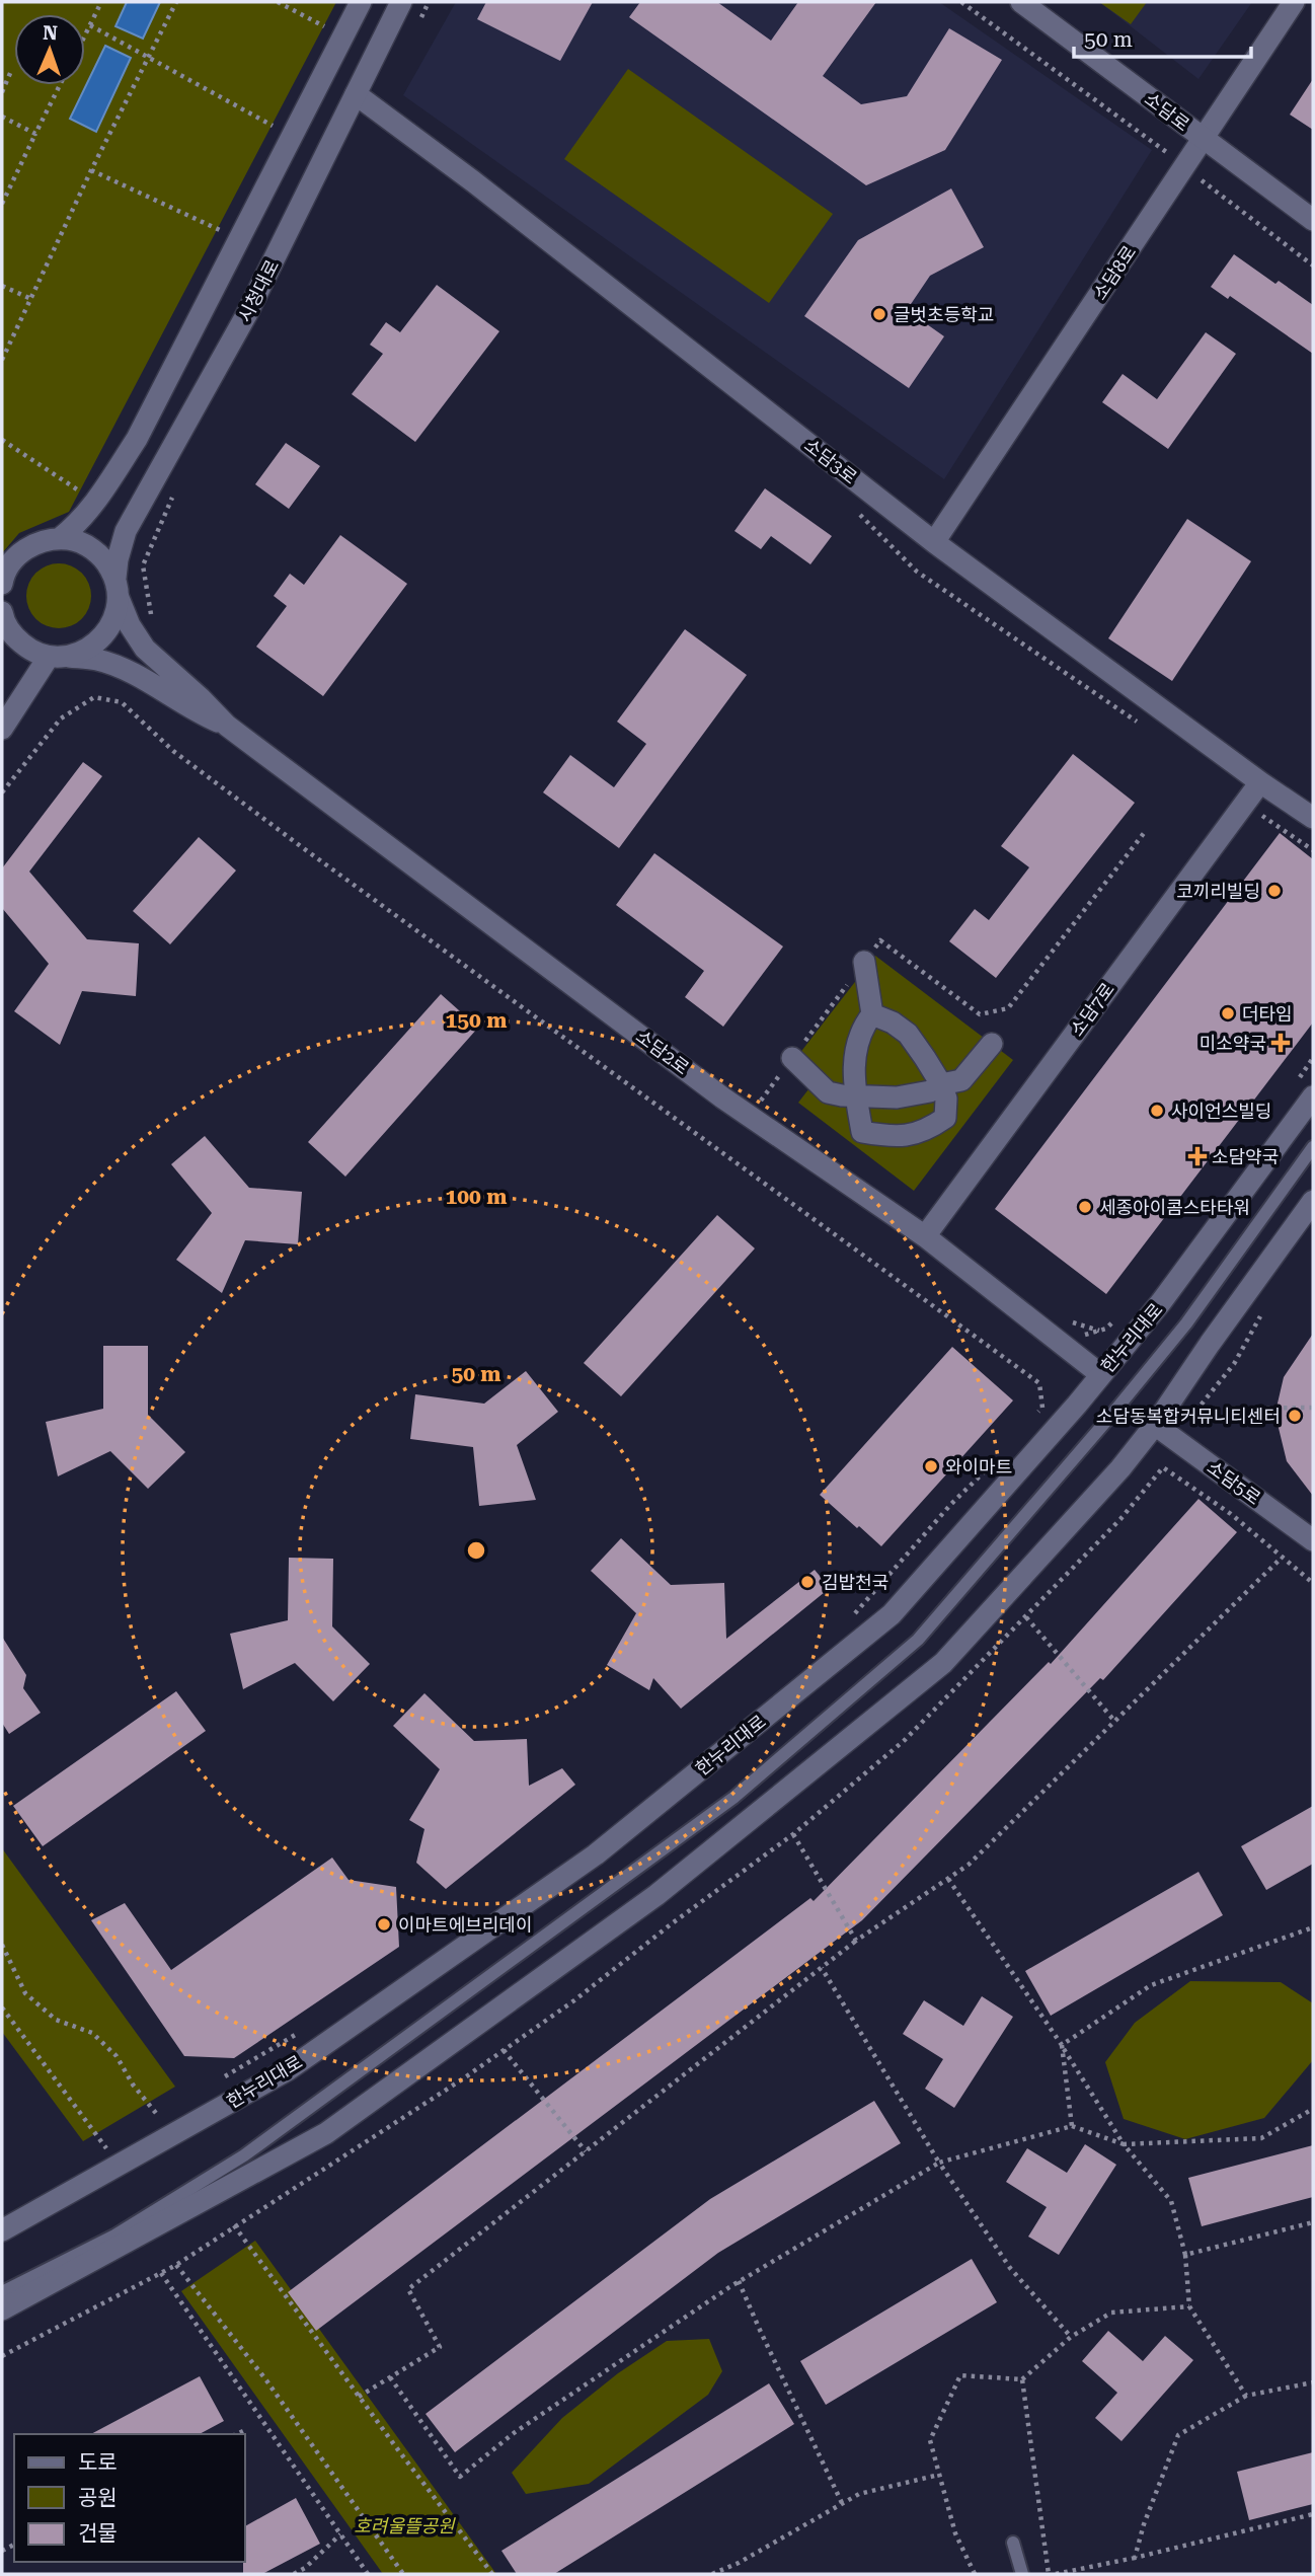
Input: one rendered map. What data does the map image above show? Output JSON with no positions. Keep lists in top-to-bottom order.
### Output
{
  "streets": {
    "street": [
      "소담로",
      "소담8로",
      "시청대로",
      "소담3로",
      "소담7로",
      "소담2로",
      "한누리대로",
      "소담5로"
    ]
  },
  "crossings": [
    ["소담로", "소담8로"],
    ["소담8로", "소담3로"],
    ["시청대로", "소담3로"],
    ["소담3로", "소담7로"],
    ["소담7로", "소담2로"],
    ["소담2로", "한누리대로"]
  ],
  "parks": ["호려울뜰공원"],
  "places": {
    "other": [
      "글벗초등학교",
      "코끼리빌딩",
      "더타임",
      "사이언스빌딩",
      "세종아이콤스타타워",
      "소담동복합커뮤니티센터",
      "와이마트",
      "김밥천국",
      "이마트에브리데이"
    ],
    "health": ["미소약국", "소담약국"]
  },
  "legend": ["도로", "공원", "건물"],
  "scale_bar": "50 m",
  "north": "top",
  "rings": ["150 m", "100 m", "50 m"]
}
